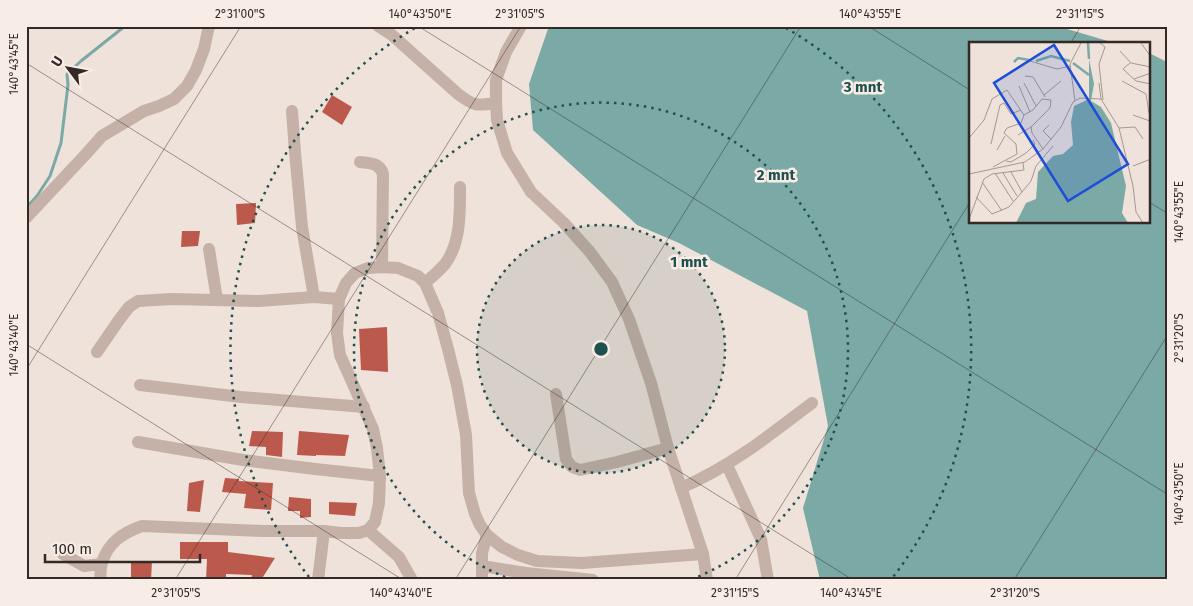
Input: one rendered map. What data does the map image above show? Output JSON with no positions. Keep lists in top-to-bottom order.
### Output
{
  "scale_bar": "100 m",
  "north": "top left",
  "coordinates": [
    "2°31'00\"S",
    "140°43'50\"E",
    "2°31'05\"S",
    "140°43'55\"E",
    "2°31'15\"S",
    "140°43'45\"E",
    "2°31'20\"S",
    "140°43'40\"E"
  ],
  "rings": ["3 mnt", "2 mnt", "1 mnt"]
}
